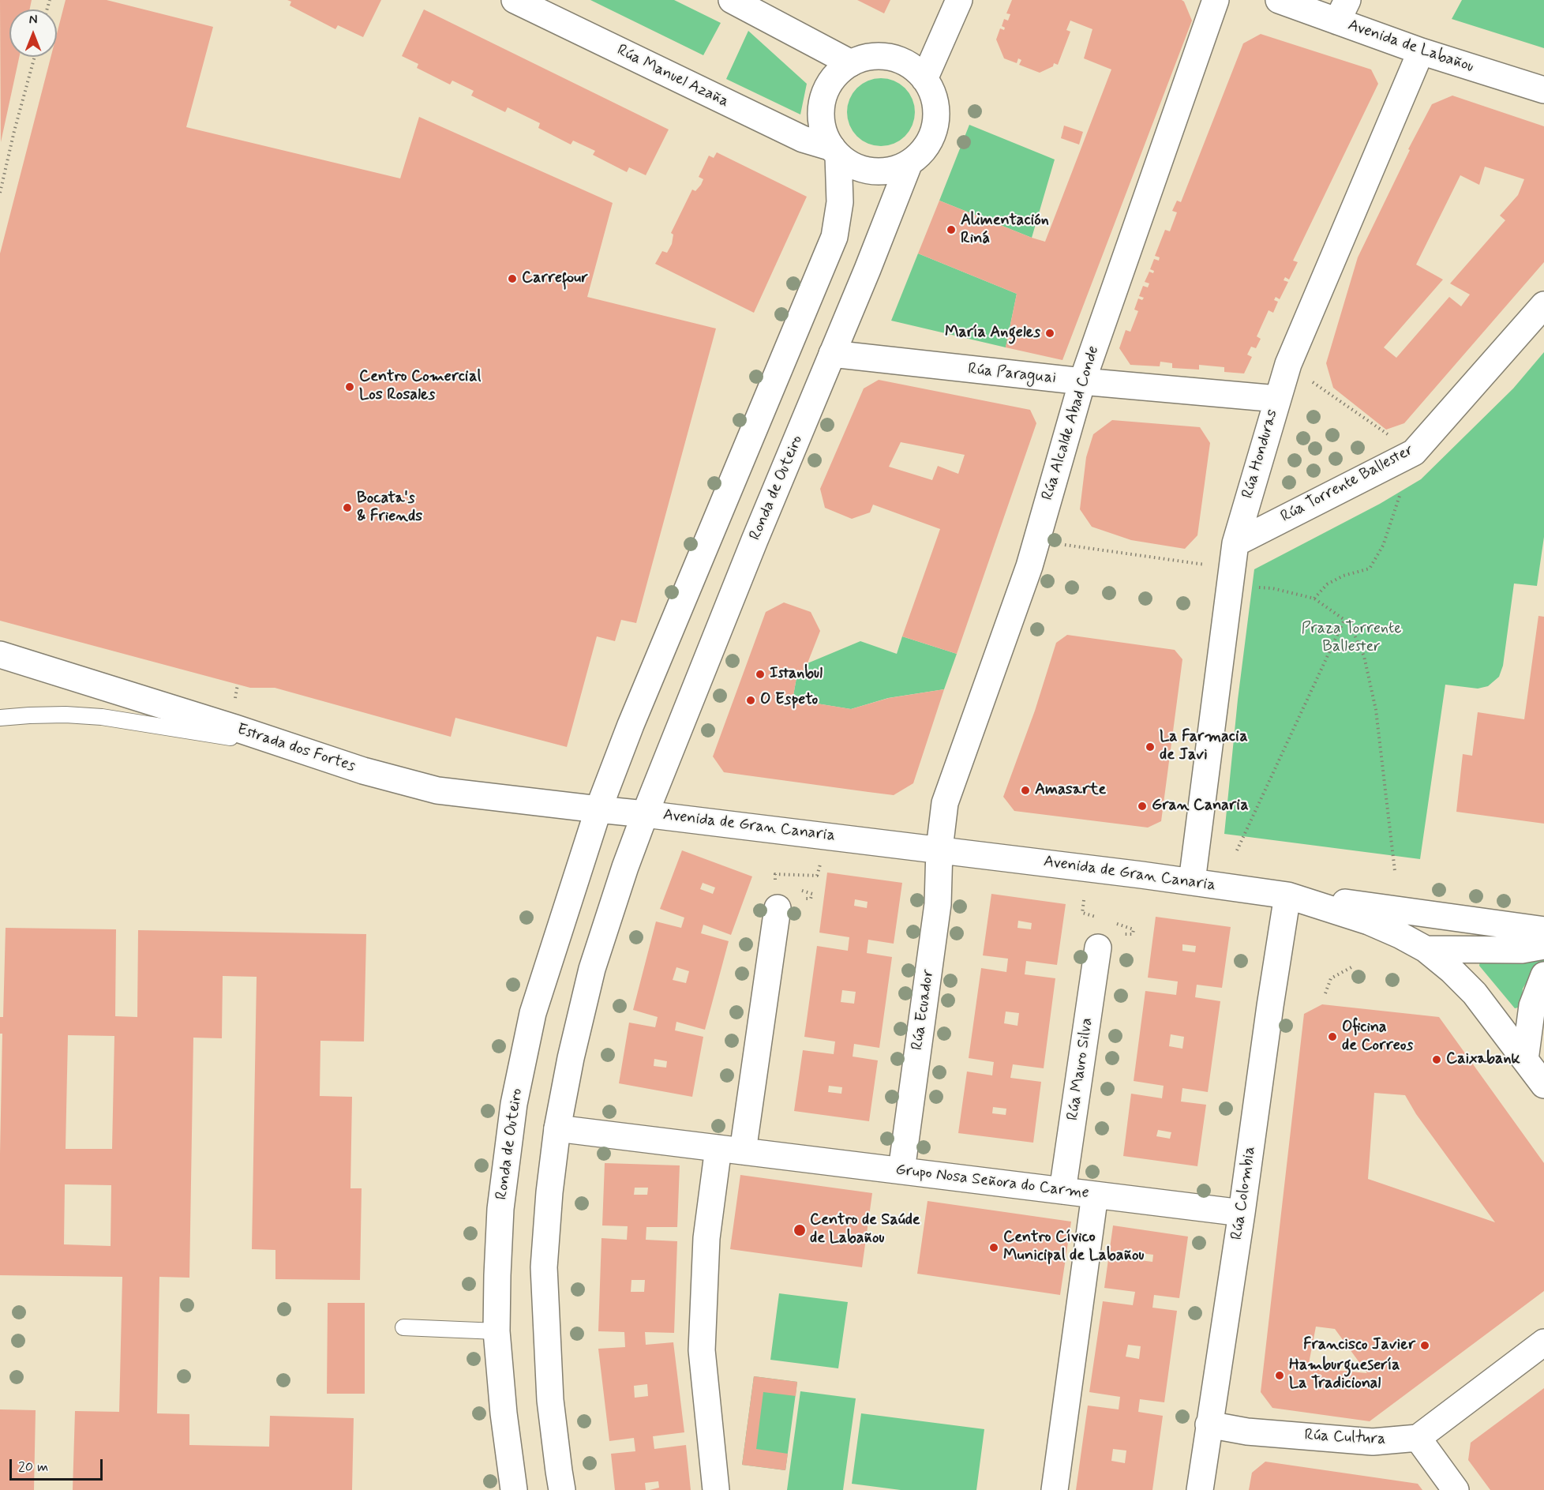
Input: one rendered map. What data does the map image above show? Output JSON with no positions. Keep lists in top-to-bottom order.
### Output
{
  "streets": {
    "street": [
      "Avenida de Labañou",
      "Rúa Manuel Azaña",
      "Rúa Paraguai",
      "Rúa Alcalde Abad Conde",
      "Rúa Honduras",
      "Rúa Torrente Ballester",
      "Ronda de Outeiro",
      "Estrada dos Fortes",
      "Avenida de Gran Canaria",
      "Rúa Ecuador",
      "Rúa Mauro Silva",
      "Grupo Nosa Señora do Carme",
      "Rúa Colombia",
      "Rúa Cultura"
    ]
  },
  "crossings": [
    ["Avenida de Labañou", "Rúa Honduras"],
    ["Rúa Manuel Azaña", "Ronda de Outeiro"],
    ["Rúa Paraguai", "Rúa Alcalde Abad Conde"],
    ["Rúa Paraguai", "Rúa Honduras"],
    ["Rúa Paraguai", "Ronda de Outeiro"],
    ["Rúa Alcalde Abad Conde", "Avenida de Gran Canaria"],
    ["Rúa Alcalde Abad Conde", "Rúa Ecuador"],
    ["Rúa Honduras", "Rúa Torrente Ballester"],
    ["Rúa Honduras", "Avenida de Gran Canaria"],
    ["Ronda de Outeiro", "Estrada dos Fortes"],
    ["Ronda de Outeiro", "Avenida de Gran Canaria"],
    ["Ronda de Outeiro", "Grupo Nosa Señora do Carme"],
    ["Avenida de Gran Canaria", "Rúa Ecuador"],
    ["Avenida de Gran Canaria", "Rúa Colombia"],
    ["Rúa Ecuador", "Grupo Nosa Señora do Carme"],
    ["Rúa Mauro Silva", "Grupo Nosa Señora do Carme"],
    ["Grupo Nosa Señora do Carme", "Rúa Colombia"],
    ["Rúa Colombia", "Rúa Cultura"]
  ],
  "parks": ["Praza Torrente Ballester"],
  "places": [
    "Alimentación Riná",
    "Carrefour",
    "María Angeles",
    "Centro Comercial Los Rosales",
    "Bocata's & Friends",
    "Istanbul",
    "O Espeto",
    "La Farmacia de Javi",
    "Amasarte",
    "Gran Canaria",
    "Oficina de Correos",
    "Caixabank",
    "Centro de Saúde de Labañou",
    "Centro Cívico Municipal de Labañou",
    "Francisco Javier",
    "Hamburguesería La Tradicional"
  ],
  "scale_bar": "20 m",
  "north": "top"
}
